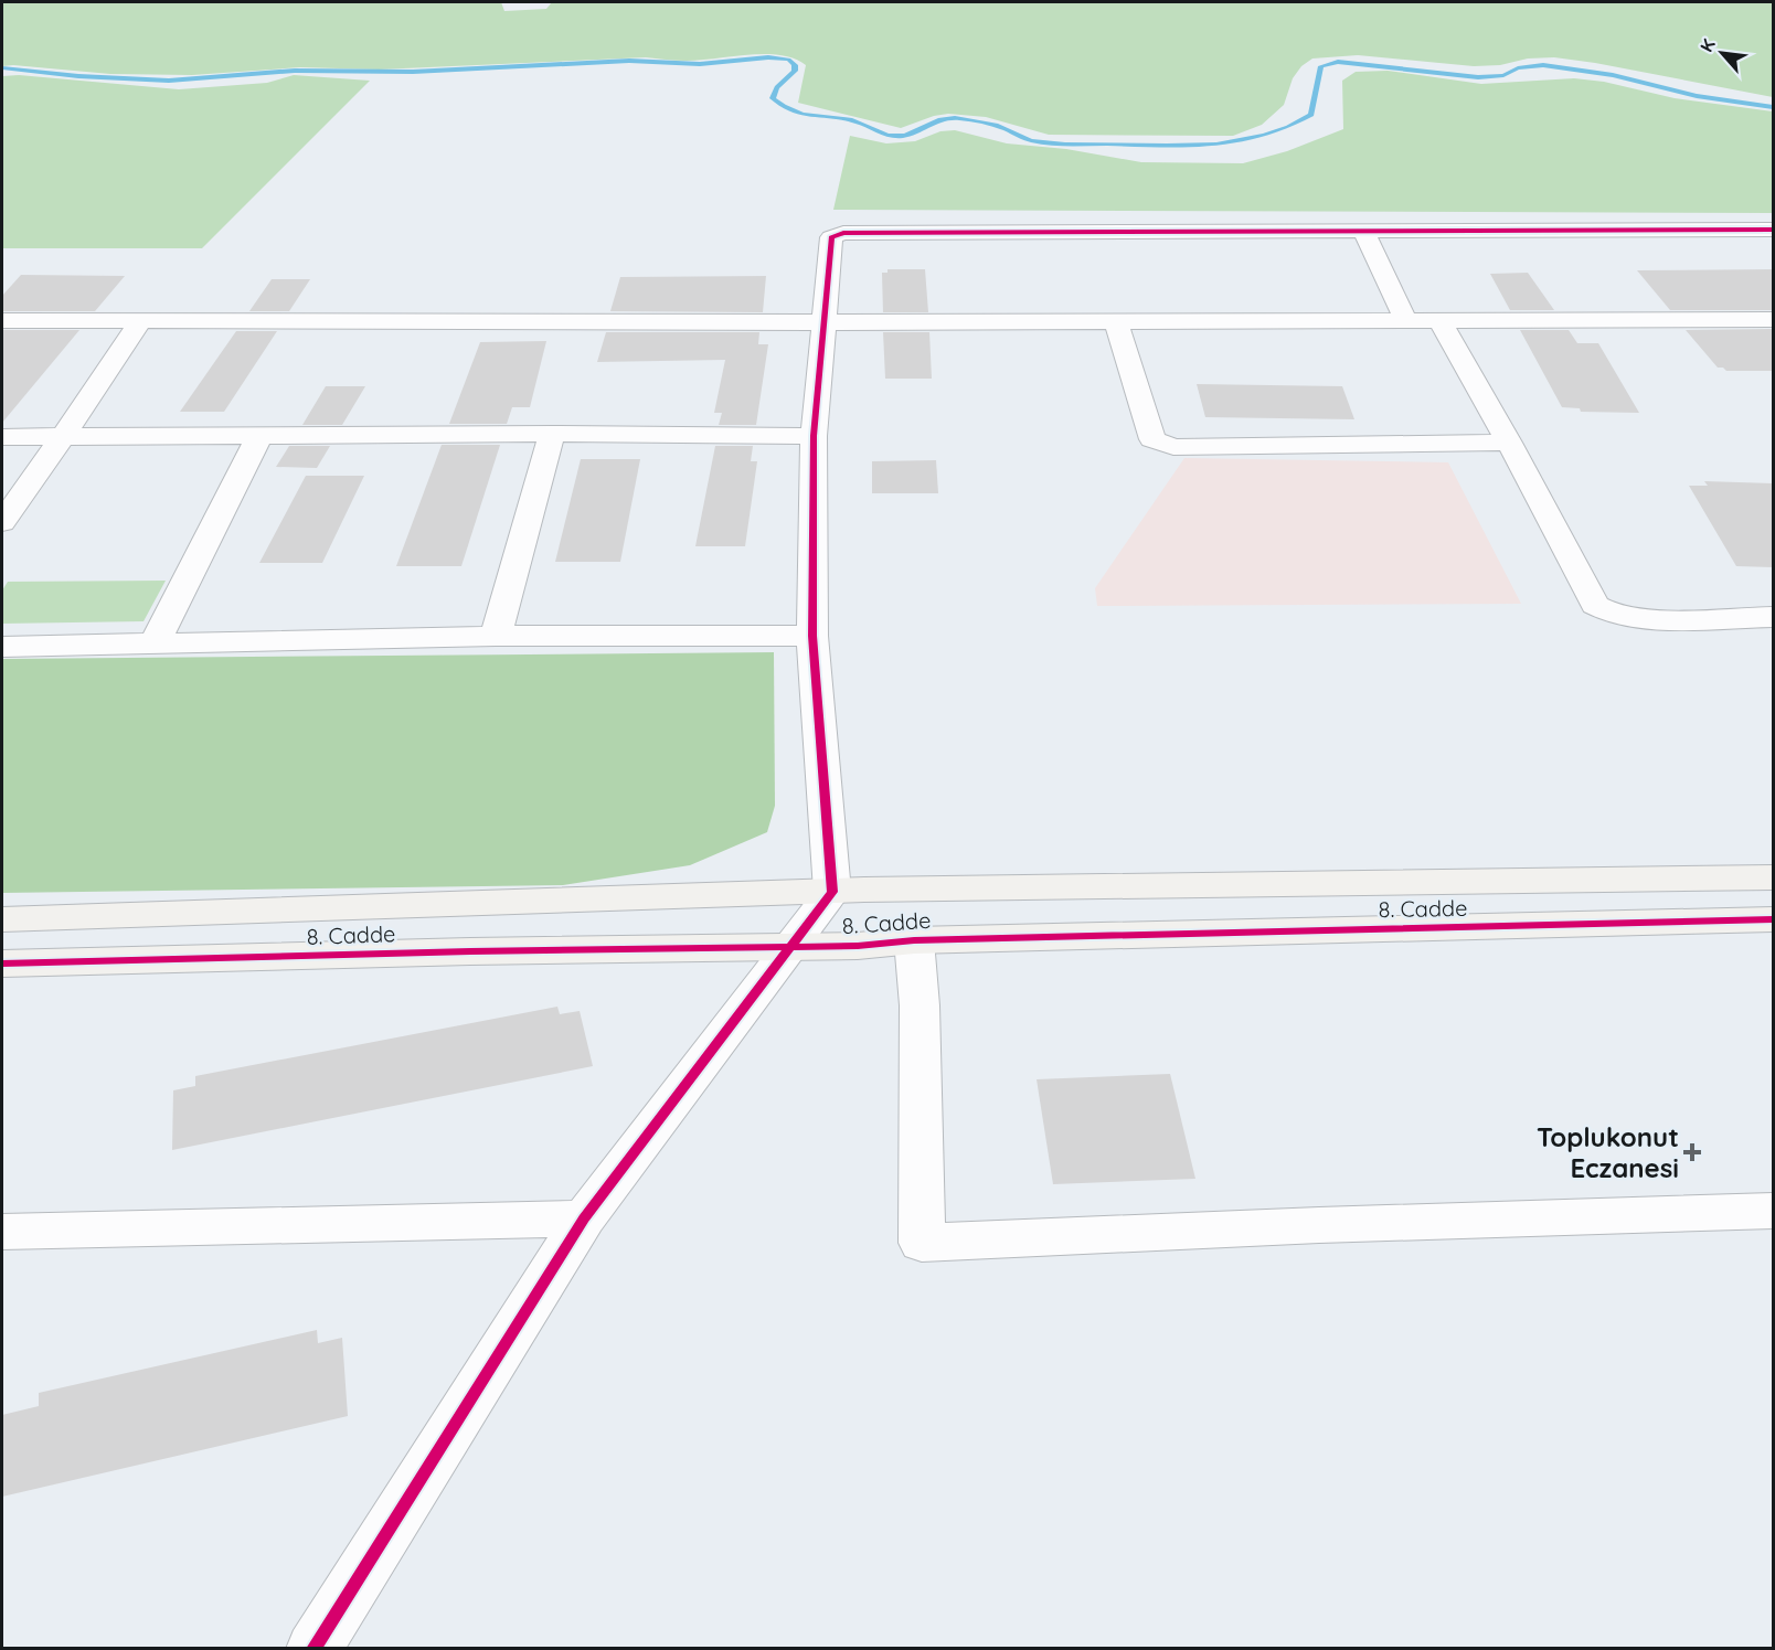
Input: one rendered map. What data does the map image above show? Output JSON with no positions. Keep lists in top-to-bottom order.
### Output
{
  "streets": {
    "street": ["8. Cadde"]
  },
  "places": {
    "health": ["Toplukonut Eczanesi"]
  },
  "north": "top left"
}
